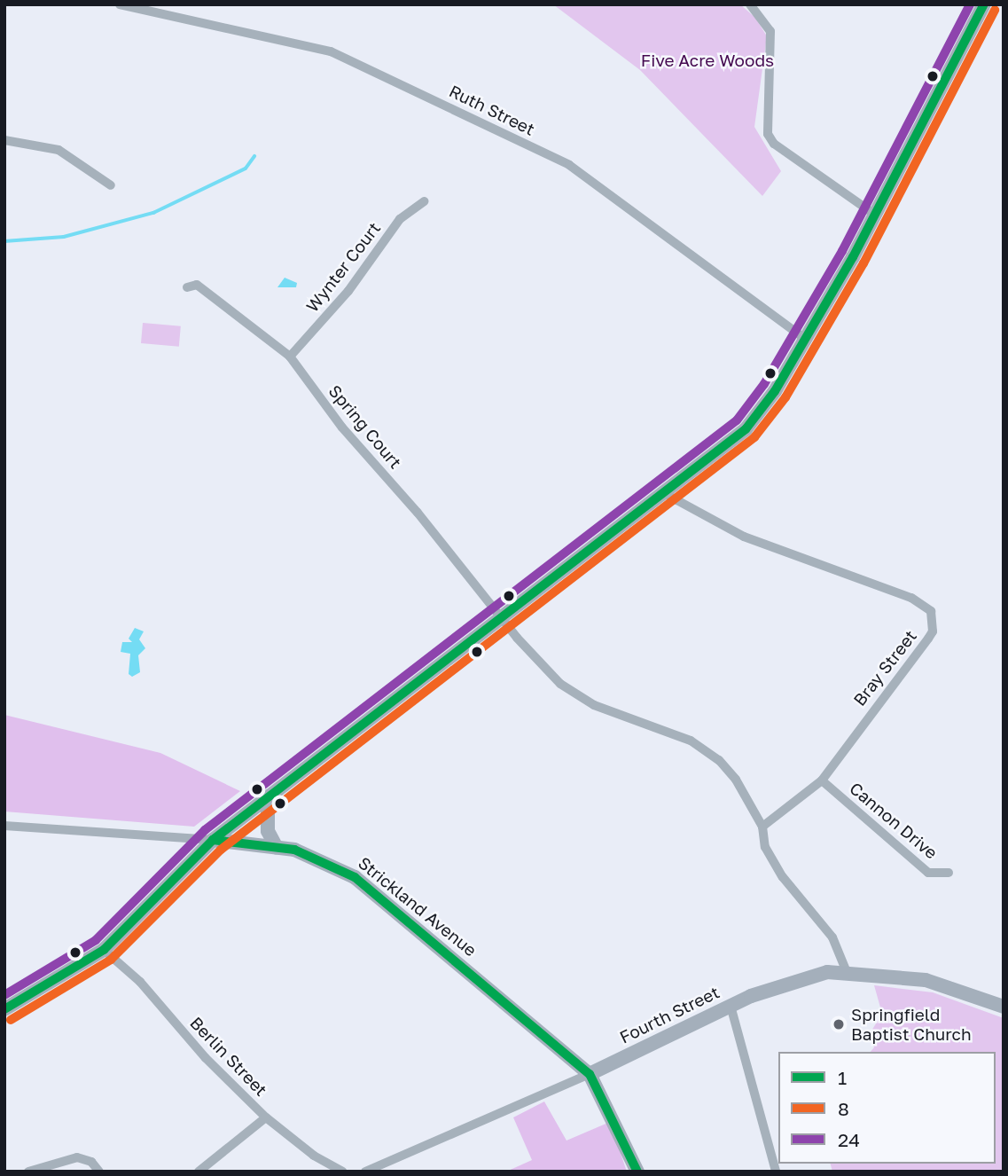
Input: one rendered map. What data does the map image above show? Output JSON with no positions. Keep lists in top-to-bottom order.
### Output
{
  "streets": {
    "main road": ["Strickland Avenue", "Fourth Street"],
    "street": [
      "Ruth Street",
      "Wynter Court",
      "Spring Court",
      "Bray Street",
      "Cannon Drive",
      "Berlin Street"
    ]
  },
  "crossings": [
    ["Wynter Court", "Spring Court"],
    ["Spring Court", "Bray Street"],
    ["Bray Street", "Cannon Drive"],
    ["Strickland Avenue", "Fourth Street"]
  ],
  "parks": ["Five Acre Woods"],
  "places": ["Springfield Baptist Church"],
  "lines": ["transit line 1", "transit line 24", "transit line 8"],
  "legend": ["1", "8", "24"]
}
